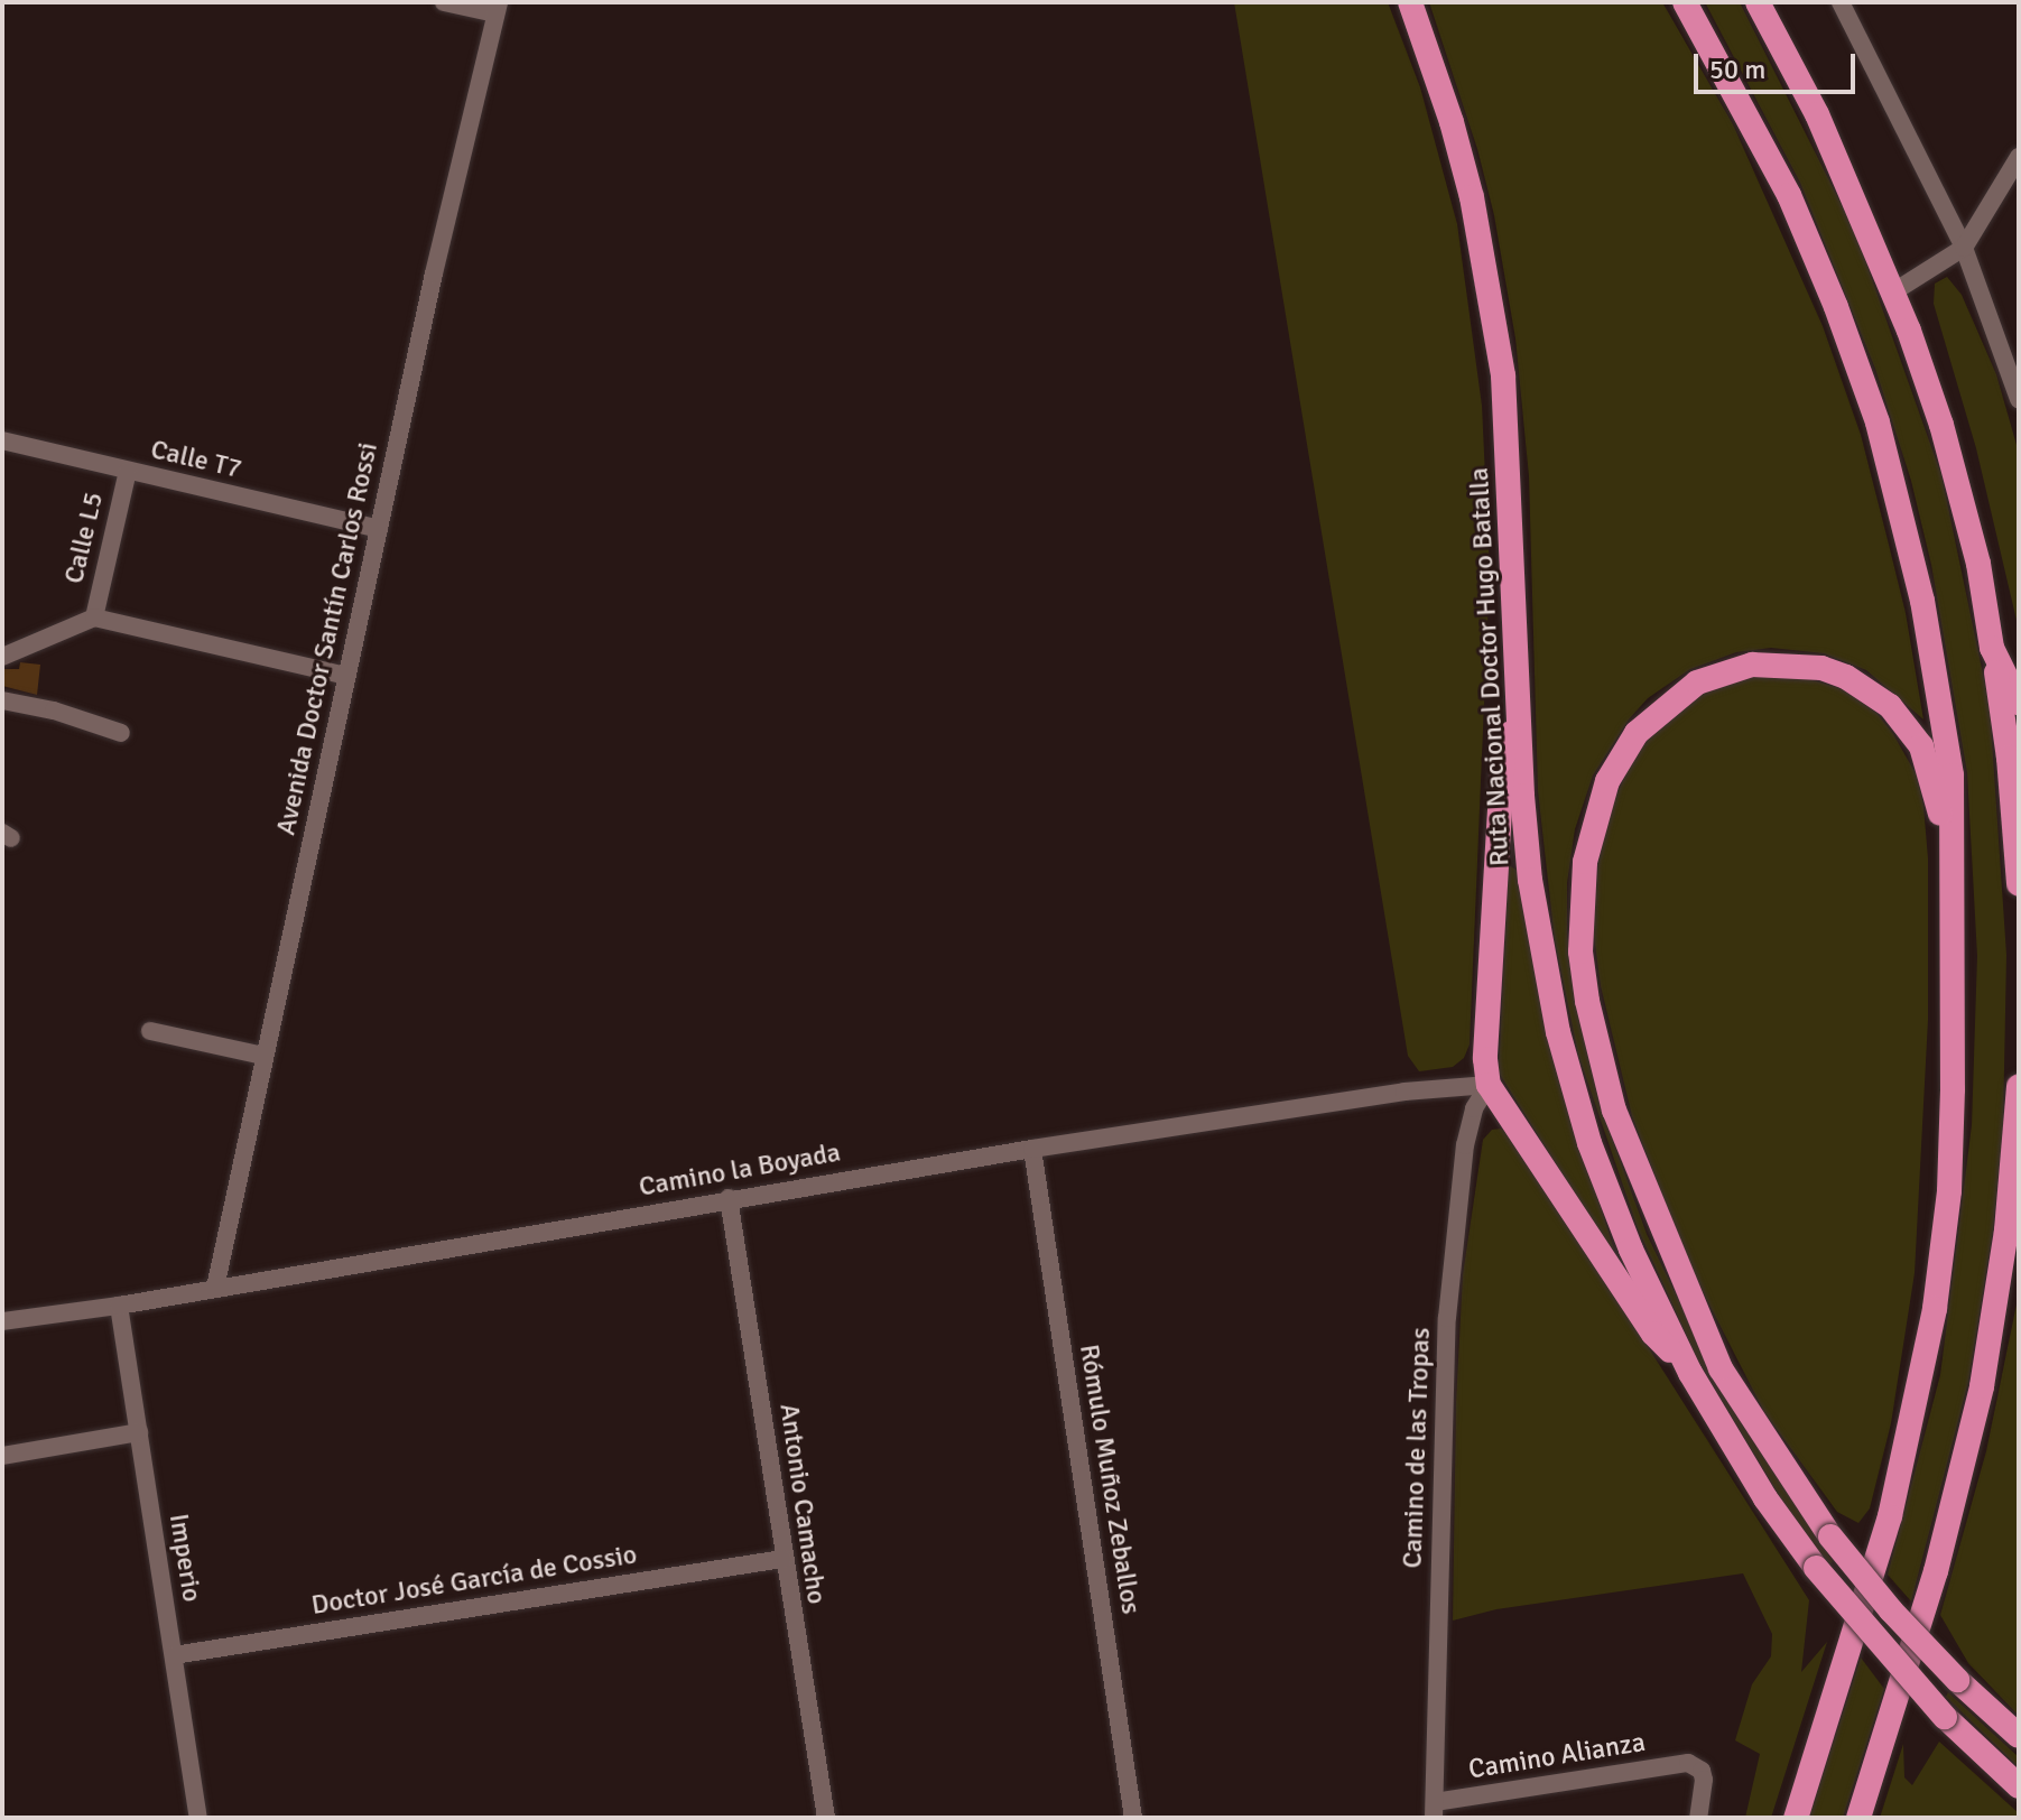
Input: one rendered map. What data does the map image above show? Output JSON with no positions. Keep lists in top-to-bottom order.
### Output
{
  "streets": {
    "highway": ["Ruta Nacional Doctor Hugo Batalla"],
    "street": [
      "Calle T7",
      "Calle L5",
      "Avenida Doctor Santín Carlos Rossi",
      "Camino la Boyada",
      "Camino de las Tropas",
      "Rómulo Muñoz Zeballos",
      "Antonio Camacho",
      "Imperio",
      "Doctor José García de Cossio",
      "Camino Alianza"
    ]
  },
  "crossings": [
    ["Calle T7", "Calle L5"],
    ["Calle T7", "Avenida Doctor Santín Carlos Rossi"],
    ["Avenida Doctor Santín Carlos Rossi", "Camino la Boyada"],
    ["Camino la Boyada", "Camino de las Tropas"],
    ["Camino la Boyada", "Rómulo Muñoz Zeballos"],
    ["Camino la Boyada", "Antonio Camacho"],
    ["Camino la Boyada", "Imperio"],
    ["Camino de las Tropas", "Camino Alianza"],
    ["Antonio Camacho", "Doctor José García de Cossio"],
    ["Imperio", "Doctor José García de Cossio"]
  ],
  "scale_bar": "50 m"
}
